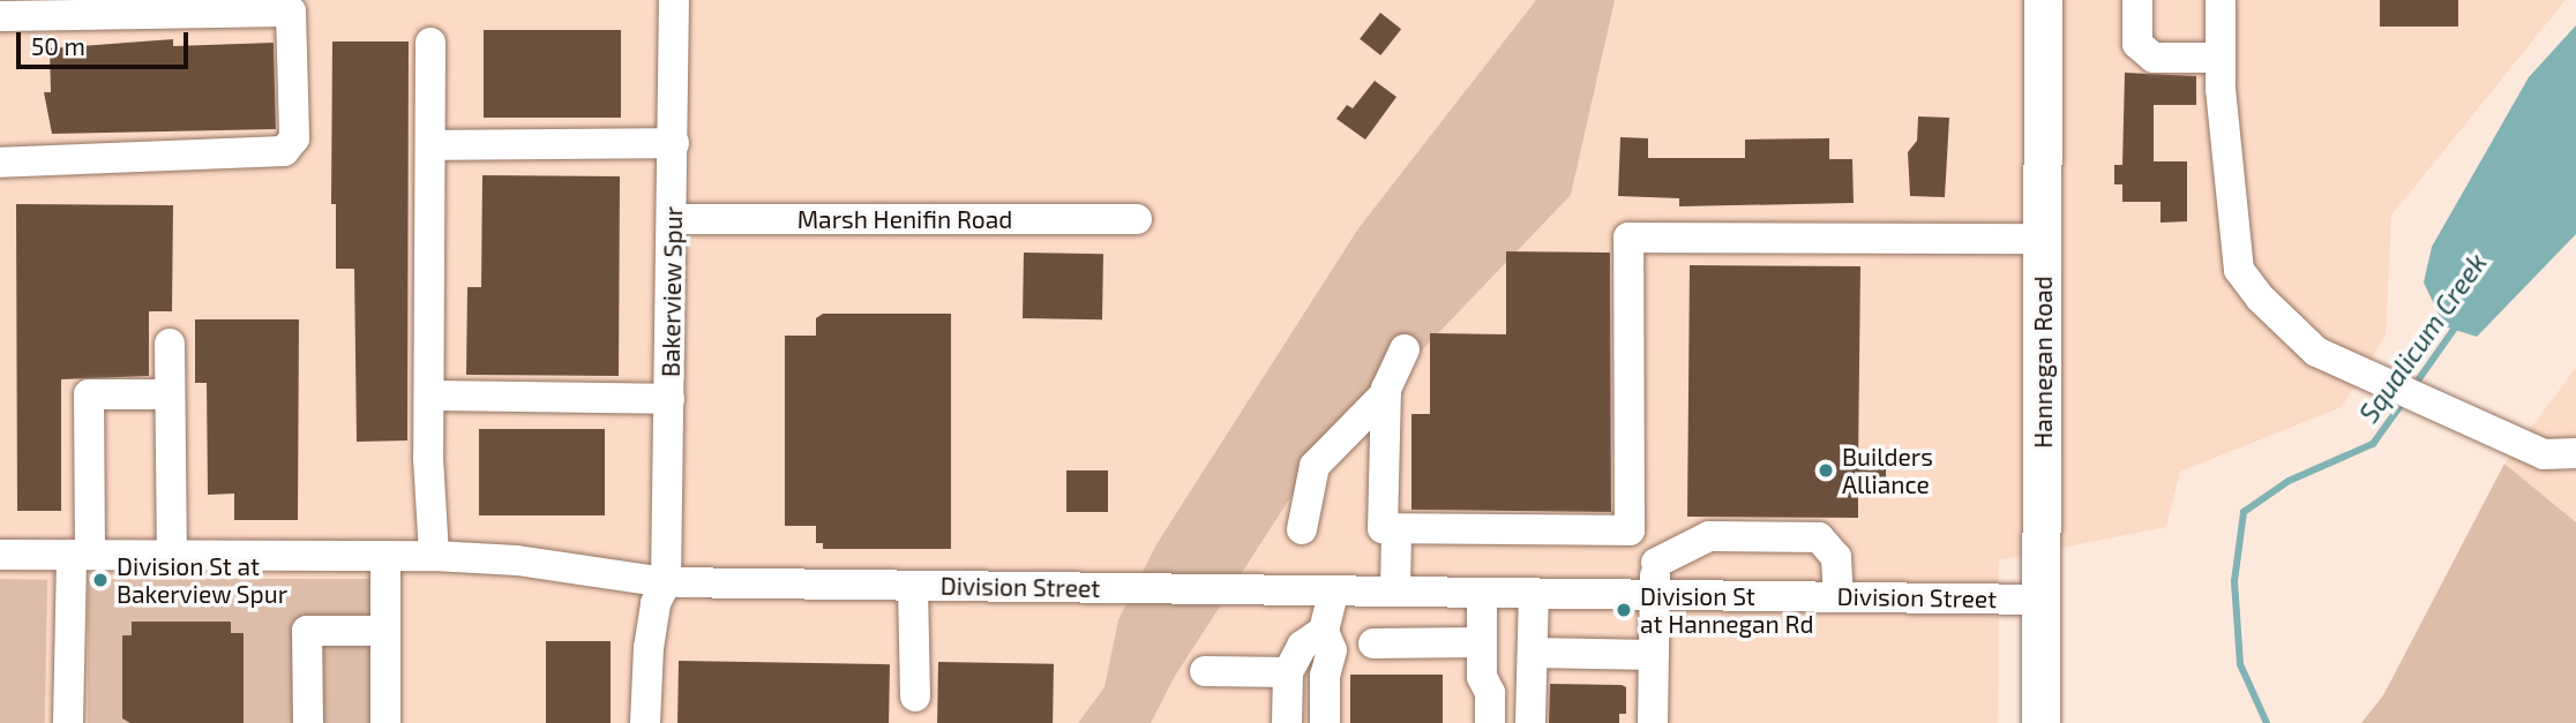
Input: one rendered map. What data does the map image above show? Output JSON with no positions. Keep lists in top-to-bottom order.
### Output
{
  "streets": {
    "main road": ["Hannegan Road"],
    "street": ["Marsh Henifin Road", "Bakerview Spur", "Division Street"]
  },
  "crossings": [
    ["Marsh Henifin Road", "Bakerview Spur"],
    ["Bakerview Spur", "Division Street"],
    ["Hannegan Road", "Division Street"]
  ],
  "water": ["Squalicum Creek"],
  "places": ["Builders Alliance", "Division St at Bakerview Spur", "Division St at Hannegan Rd"],
  "scale_bar": "50 m"
}
